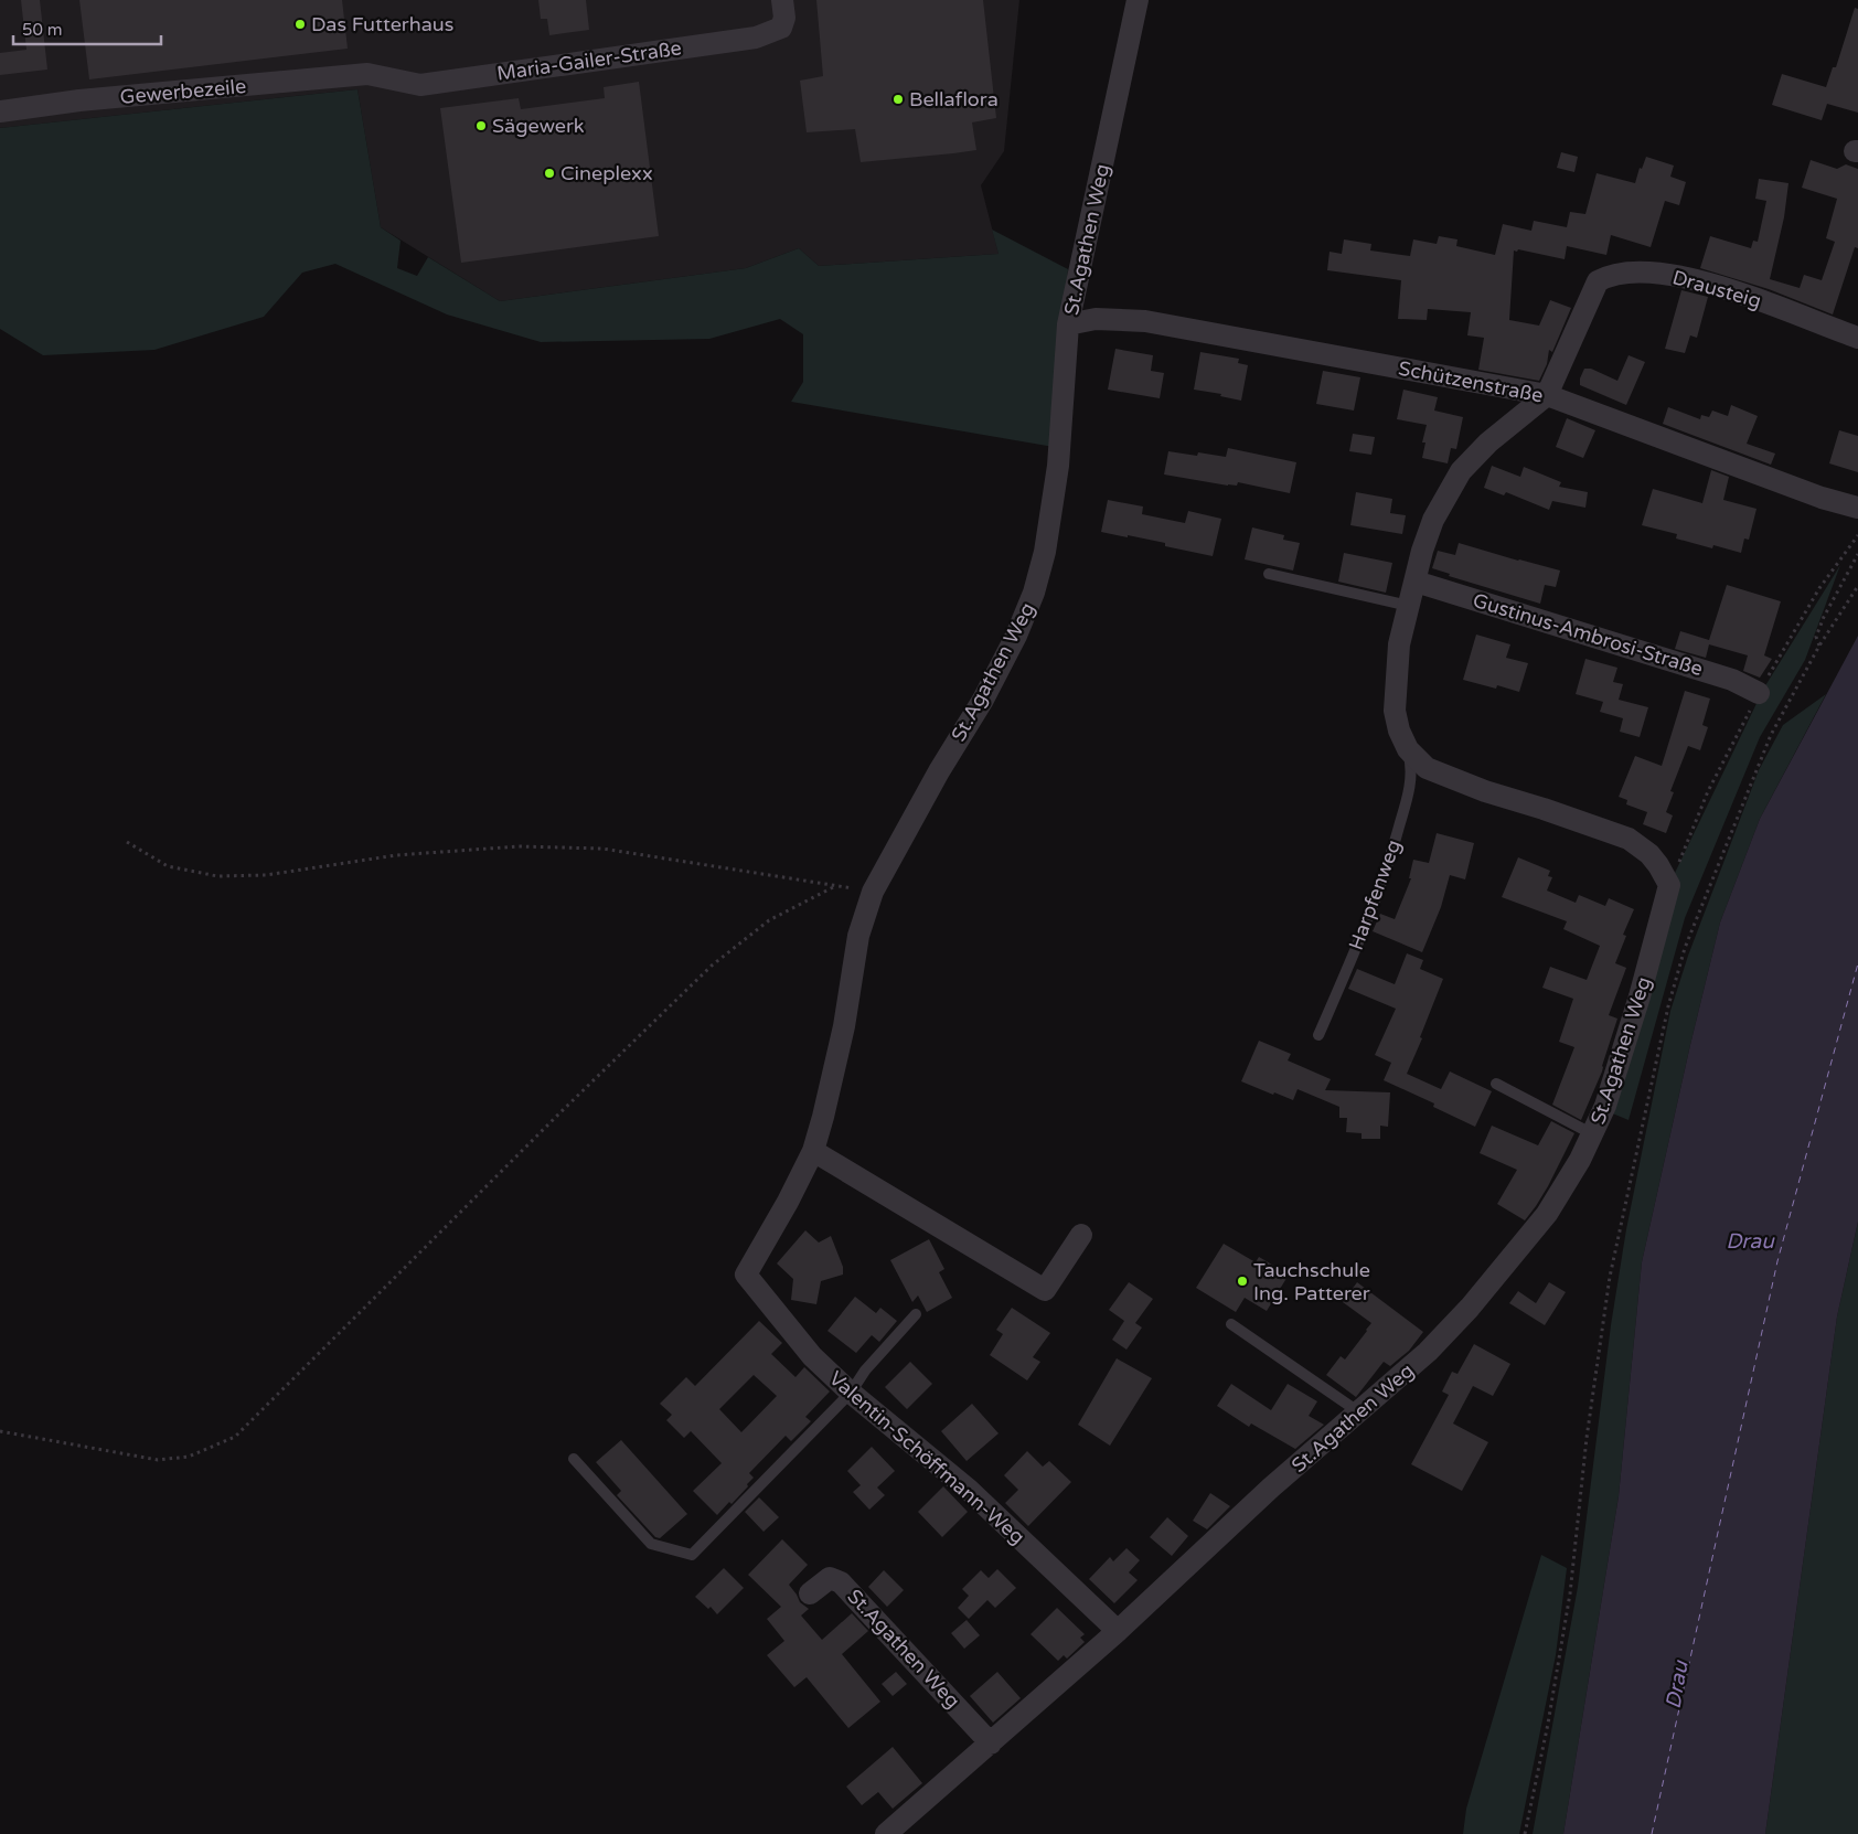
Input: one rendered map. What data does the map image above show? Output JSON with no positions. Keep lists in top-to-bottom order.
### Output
{
  "streets": {
    "street": [
      "Maria-Gailer-Straße",
      "Gewerbezeile",
      "St.Agathen Weg",
      "Drausteig",
      "Schützenstraße",
      "Gustinus-Ambrosi-Straße",
      "Valentin-Schöffmann-Weg"
    ],
    "lane": ["Harpfenweg"]
  },
  "crossings": [
    ["Maria-Gailer-Straße", "Gewerbezeile"],
    ["St.Agathen Weg", "Drausteig"],
    ["St.Agathen Weg", "Schützenstraße"],
    ["St.Agathen Weg", "Gustinus-Ambrosi-Straße"],
    ["St.Agathen Weg", "Harpfenweg"],
    ["St.Agathen Weg", "Valentin-Schöffmann-Weg"],
    ["Drausteig", "Schützenstraße"]
  ],
  "water": ["Drau"],
  "places": [
    "Das Futterhaus",
    "Bellaflora",
    "Sägewerk",
    "Cineplexx",
    "Tauchschule Ing. Patterer"
  ],
  "scale_bar": "50 m"
}
